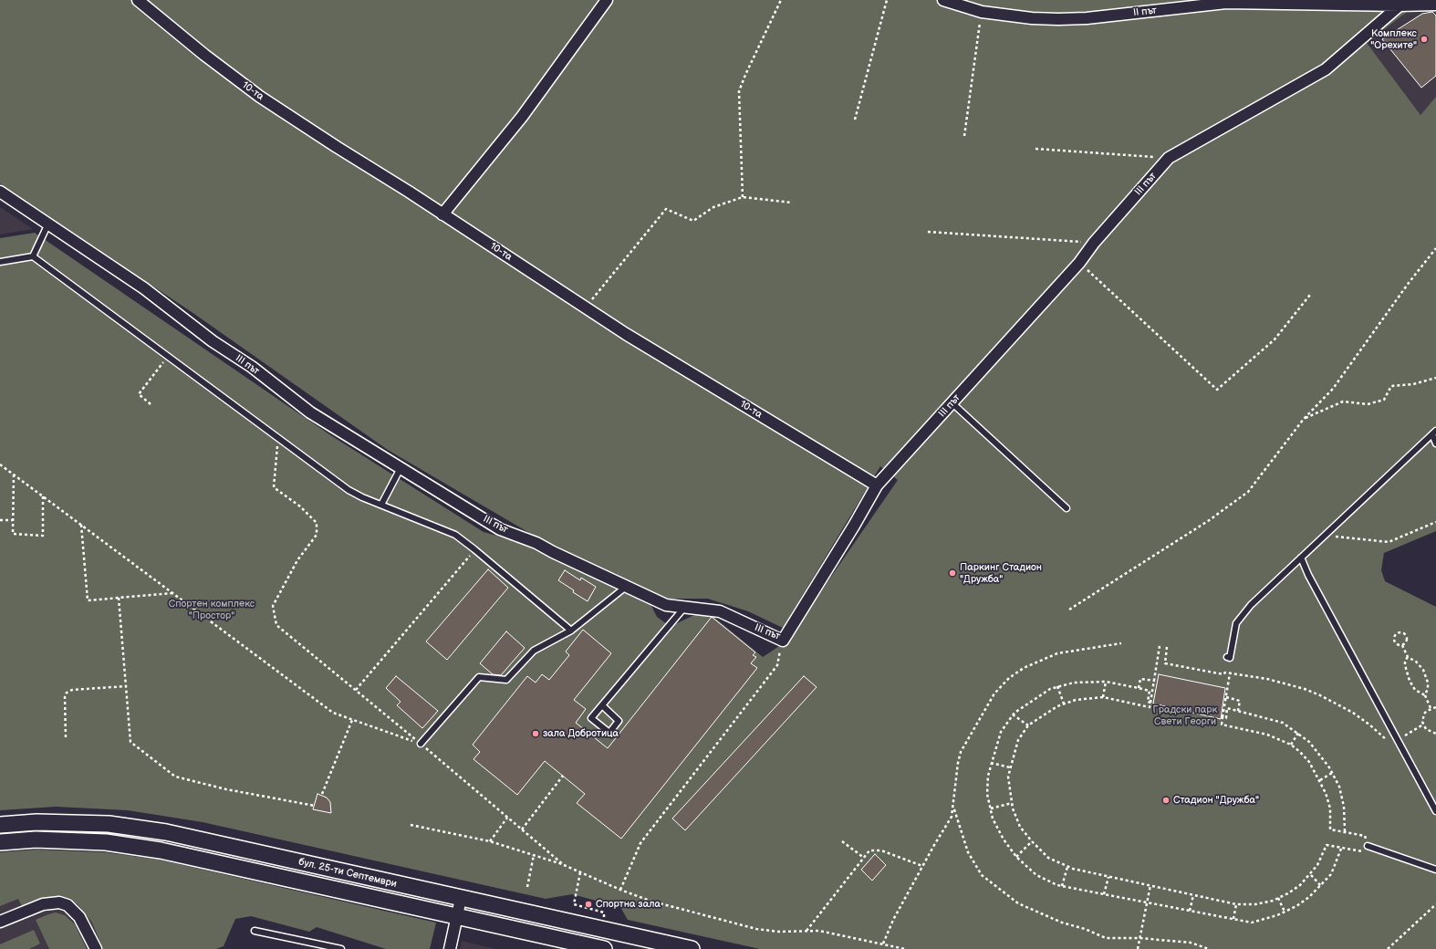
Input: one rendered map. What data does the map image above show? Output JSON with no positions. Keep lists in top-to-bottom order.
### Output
{
  "streets": {
    "main road": ["бул. 25-ти Септември"],
    "street": ["ІІ път", "10-та", "ІІІ път"]
  },
  "crossings": [
    ["ІІ път", "ІІІ път"],
    ["10-та", "ІІІ път"]
  ],
  "parks": ["Спортен комплекс \"Простор\"", "Градски парк Свети Георги"],
  "places": [
    "Комплекс \"Орехите\"",
    "Паркинг Стадион \"Дружба\"",
    "зала Добротица",
    "Стадион \"Дружба\"",
    "Спортна зала"
  ]
}
